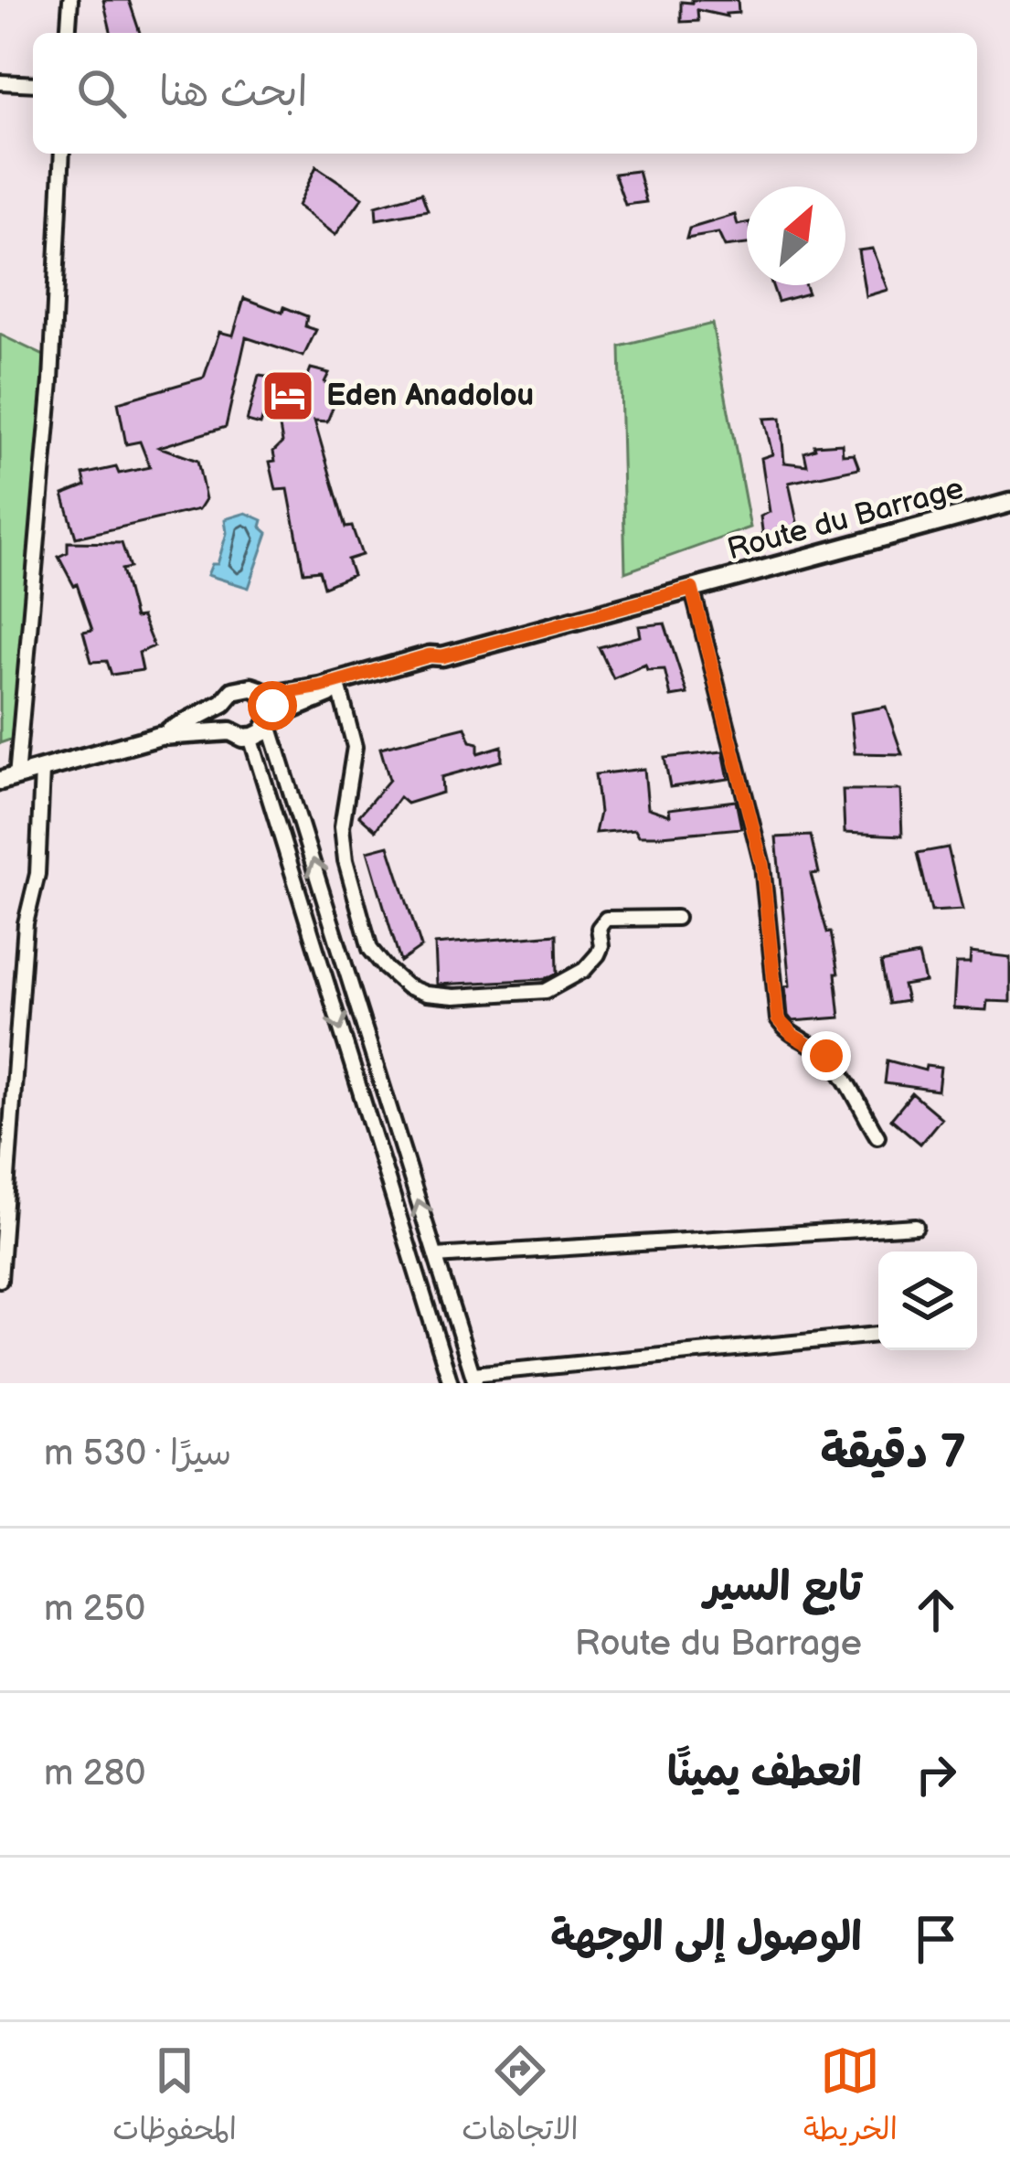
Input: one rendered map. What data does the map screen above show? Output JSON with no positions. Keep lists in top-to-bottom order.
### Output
{
  "streets": {
    "main road": ["Route du Barrage"]
  },
  "places": {
    "hotel": ["Eden Anadolou"]
  },
  "north": "top right",
  "page": {
    "search": "ابحث هنا",
    "heading": ["7 دقيقة", "سيرًا · 530 m"],
    "list": [
      ["تابع السير", "Route du Barrage", "250 m"],
      ["انعطف يمينًا", "280 m"],
      "الوصول إلى الوجهة"
    ],
    "nav": ["الخريطة", "الاتجاهات", "المحفوظات"]
  }
}
